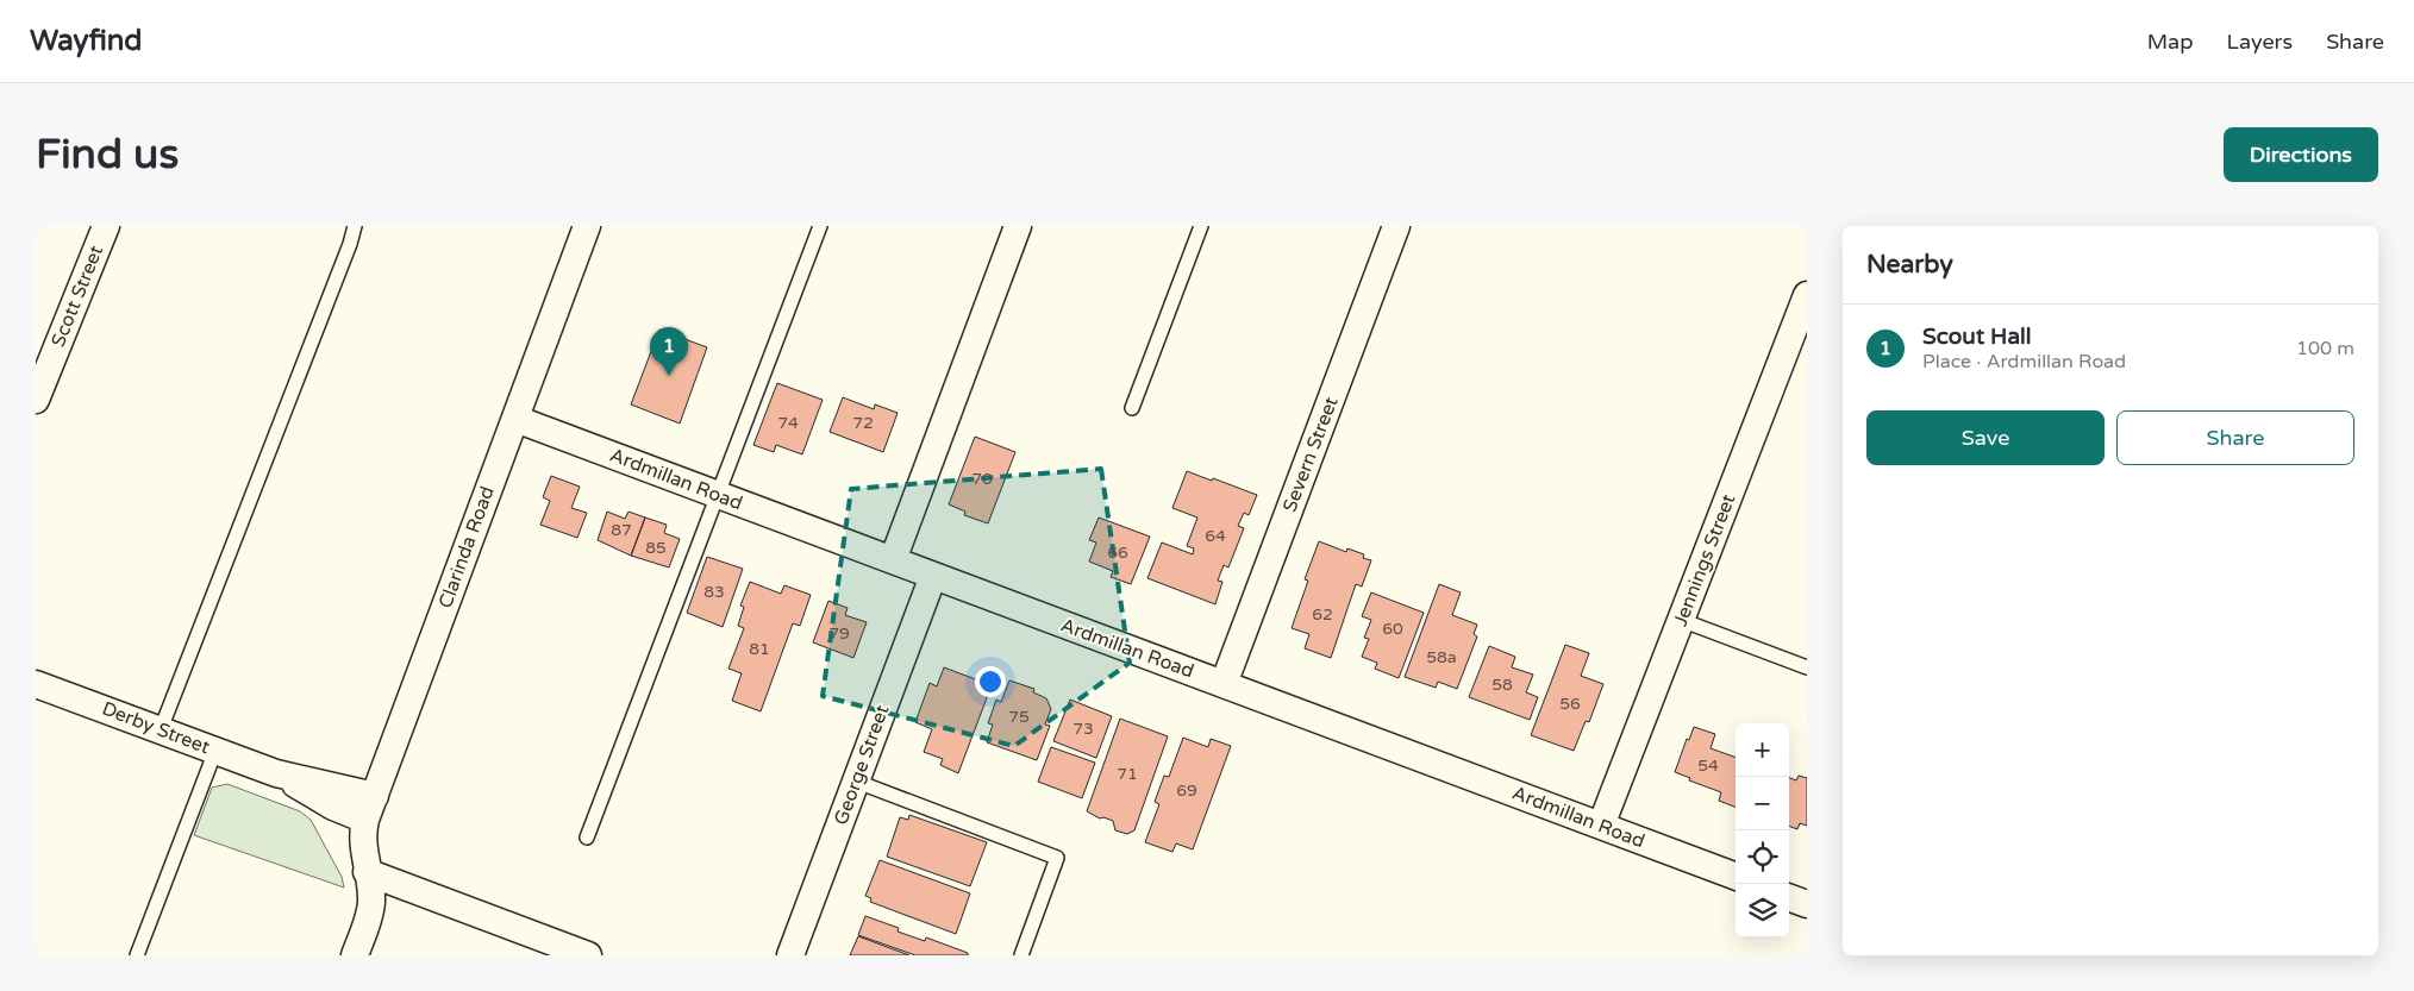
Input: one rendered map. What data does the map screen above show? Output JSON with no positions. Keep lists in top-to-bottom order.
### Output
{
  "streets": {
    "street": [
      "Scott Street",
      "Severn Street",
      "Ardmillan Road",
      "Clarinda Road",
      "Jennings Street",
      "Derby Street",
      "George Street"
    ]
  },
  "crossings": [
    ["Severn Street", "Ardmillan Road"],
    ["Ardmillan Road", "Clarinda Road"],
    ["Ardmillan Road", "Jennings Street"],
    ["Ardmillan Road", "George Street"],
    ["Clarinda Road", "Derby Street"]
  ],
  "house_numbers": [
    "74",
    "72",
    "70",
    "87",
    "64",
    "85",
    "66",
    "83",
    "62",
    "60",
    "79",
    "81",
    "58a",
    "58",
    "56",
    "75",
    "73",
    "54",
    "71",
    "69"
  ],
  "page": {
    "header": "Wayfind",
    "nav": ["Map", "Layers", "Share"],
    "buttons": [
      "Directions",
      ["Save", "Share"]
    ],
    "title": "Find us",
    "heading": "Nearby",
    "list": [
      {
        "mark": "1",
        "name": "Scout Hall",
        "note": "Place · Ardmillan Road",
        "value": "100 m"
      }
    ],
    "pins": "1",
    "map_buttons": ["+", "−"]
  }
}
